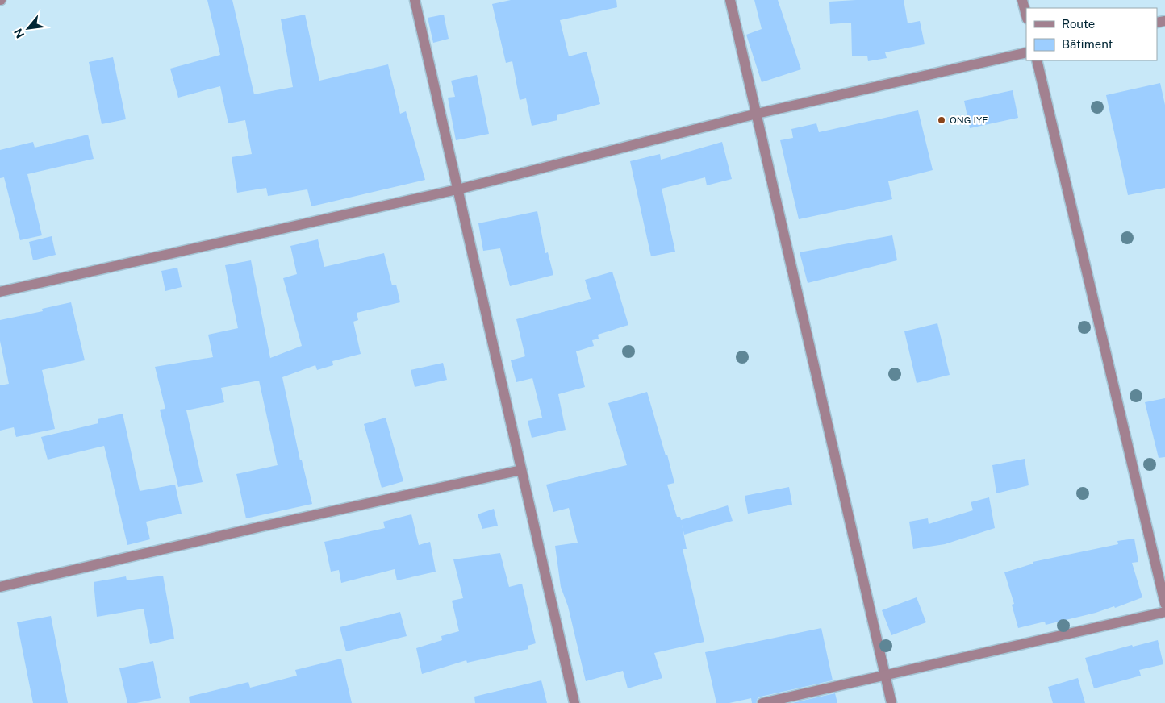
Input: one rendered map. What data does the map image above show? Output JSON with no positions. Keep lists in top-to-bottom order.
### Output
{
  "places": ["ONG IYF"],
  "legend": ["Route", "Bâtiment"],
  "north": "bottom left"
}
